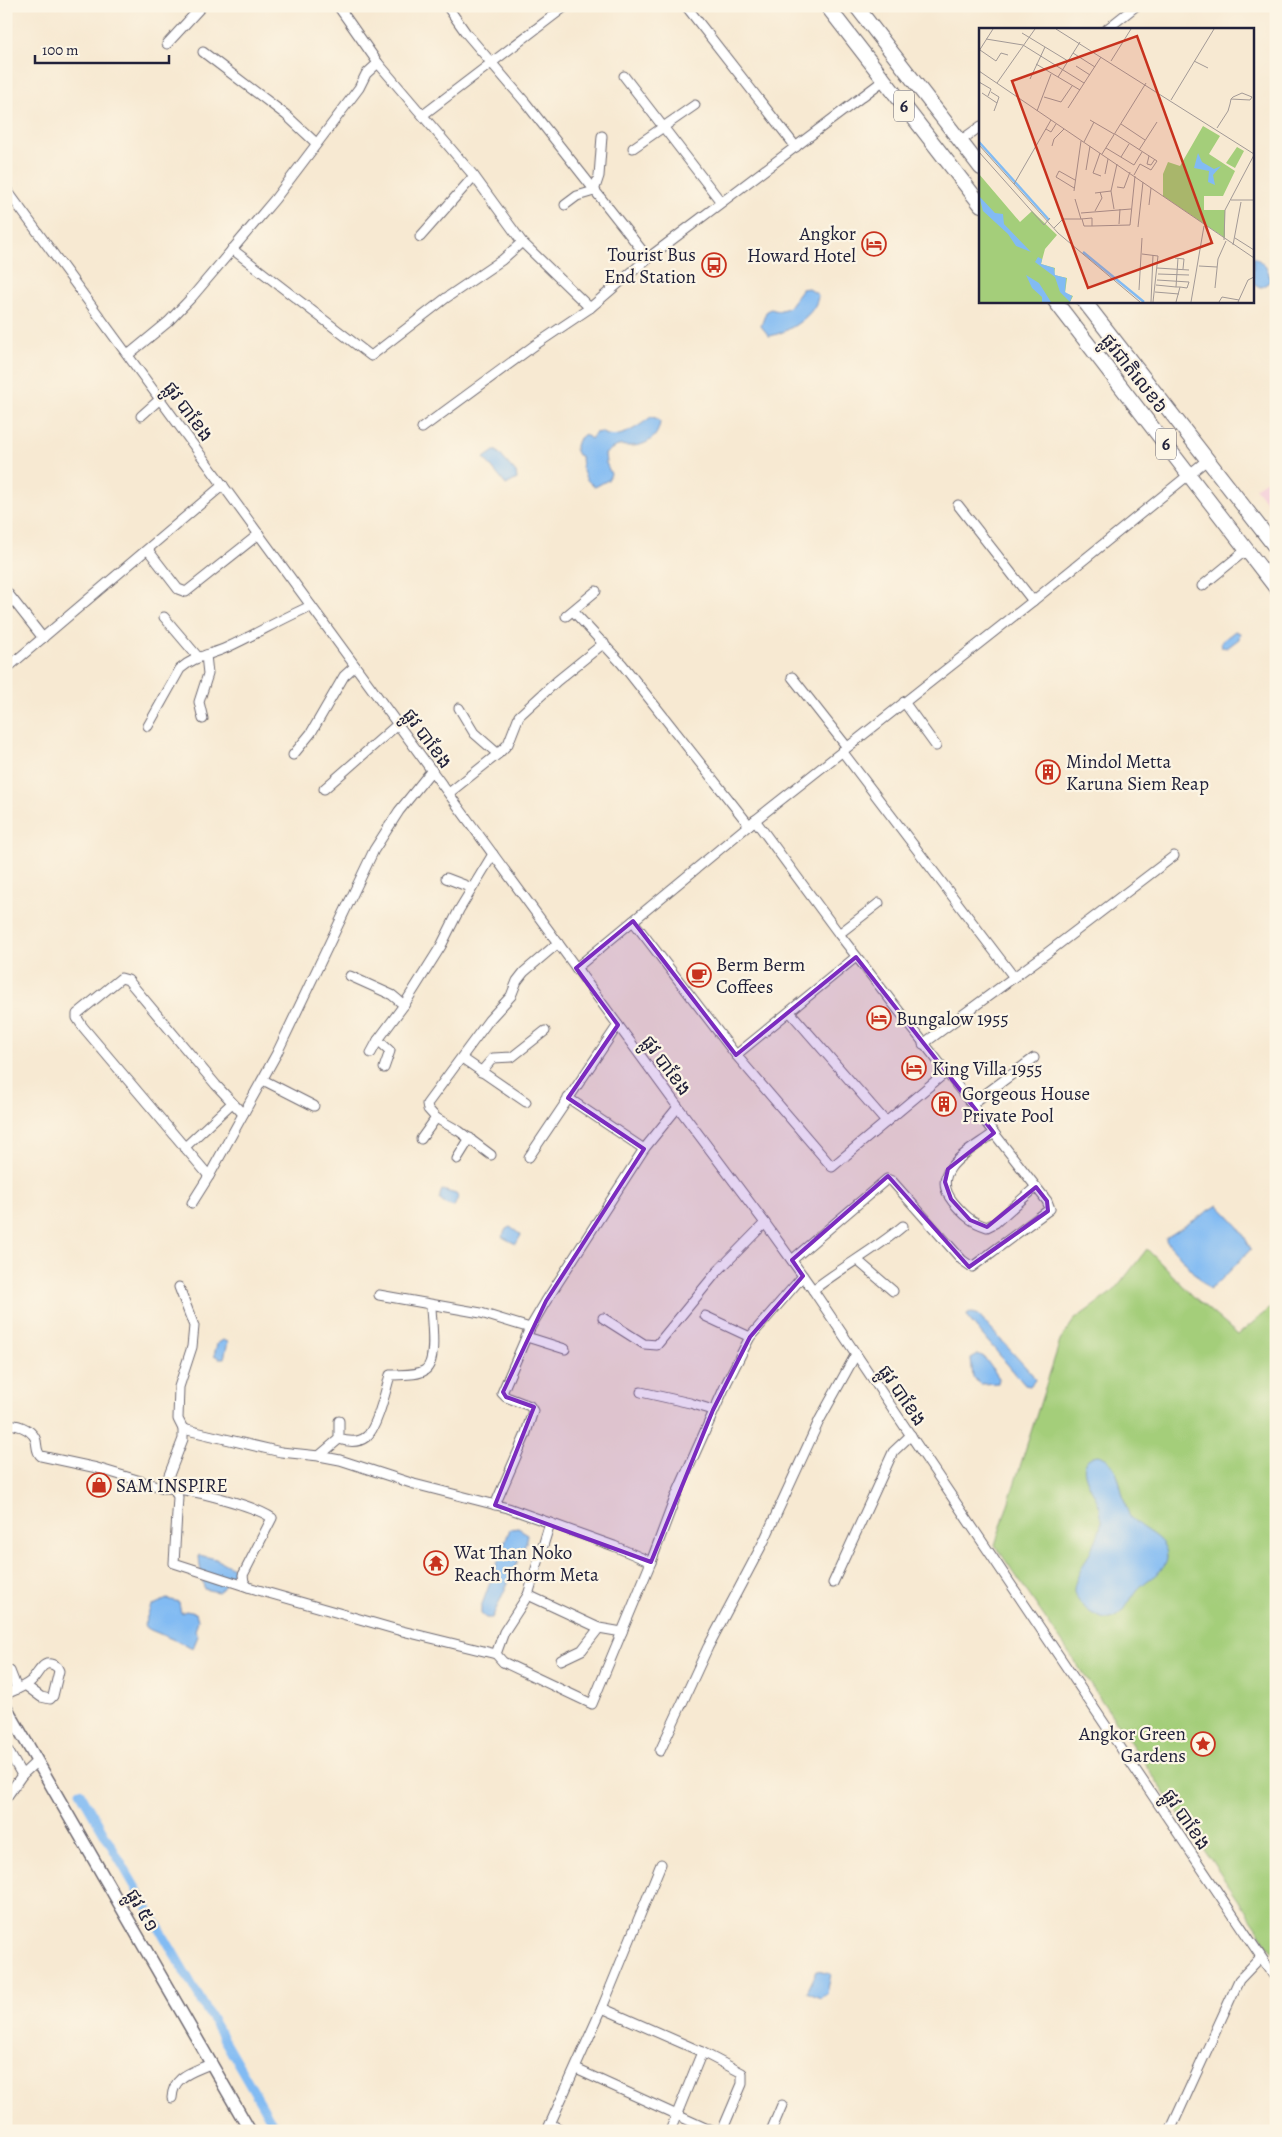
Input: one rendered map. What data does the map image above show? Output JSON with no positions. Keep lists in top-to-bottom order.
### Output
{
  "streets": {
    "highway": ["6", "ផ្លូវជាតិលេខ៦"],
    "main road": ["ផ្លូវ ៥១"],
    "street": ["ផ្លូវ បាខែង"]
  },
  "places": {
    "hotel": ["Angkor Howard Hotel", "Bungalow 1955", "King Villa 1955"],
    "bus stop": ["Tourist Bus End Station"],
    "building": ["Mindol Metta Karuna Siem Reap", "Gorgeous House Private Pool"],
    "cafe": ["Berm Berm Coffees"],
    "shop": ["SAM INSPIRE"],
    "temple": ["Wat Than Noko Reach Thorm Meta"],
    "place": ["Angkor Green Gardens"]
  },
  "scale_bar": "100 m"
}
